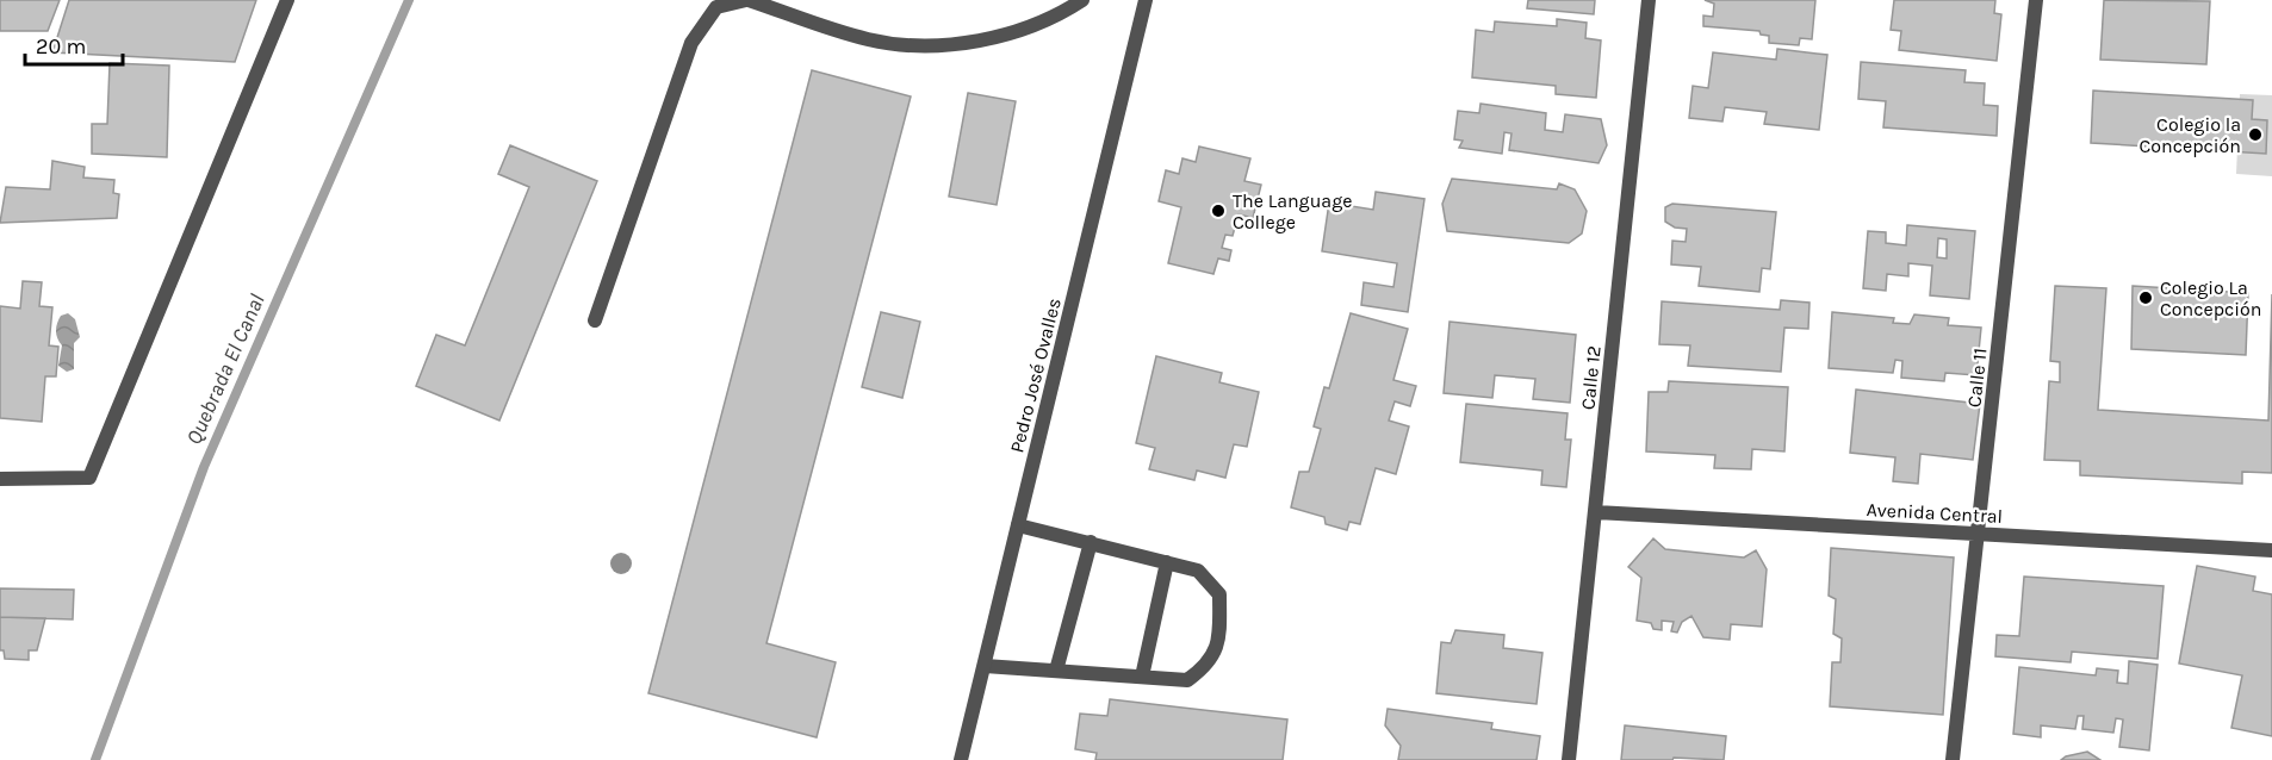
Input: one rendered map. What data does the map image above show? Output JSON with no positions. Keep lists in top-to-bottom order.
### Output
{
  "streets": {
    "street": [
      "Pedro José Ovalles",
      "Calle 12",
      "Calle 11",
      "Avenida Central"
    ]
  },
  "crossings": [
    ["Calle 12", "Avenida Central"],
    ["Calle 11", "Avenida Central"]
  ],
  "water": ["Quebrada El Canal"],
  "places": ["Colegio la Concepción", "The Language College", "Colegio La Concepción"],
  "scale_bar": "20 m"
}
